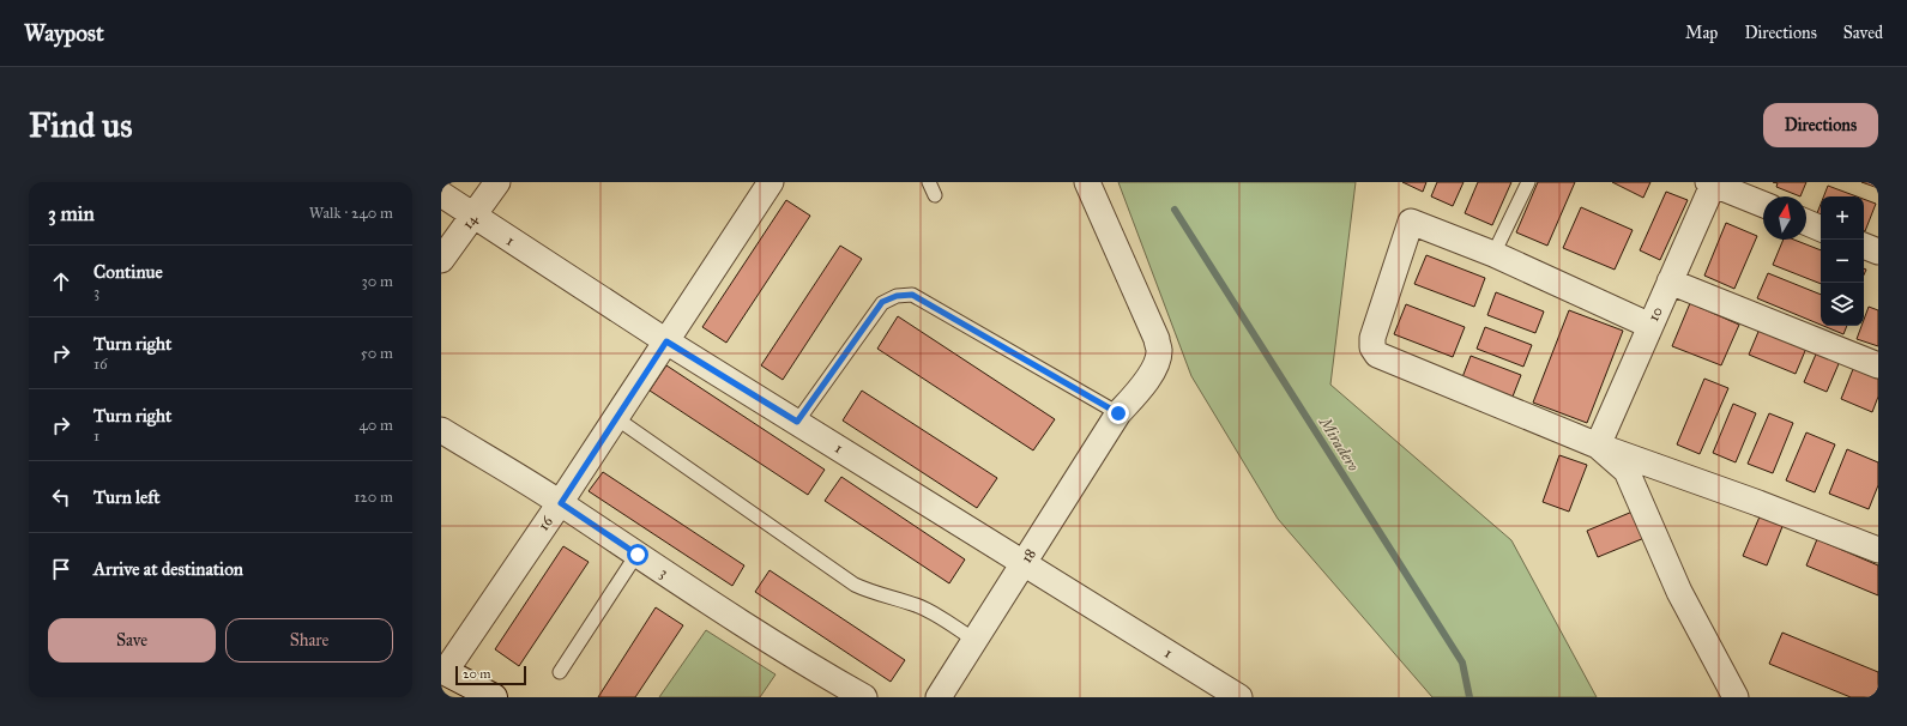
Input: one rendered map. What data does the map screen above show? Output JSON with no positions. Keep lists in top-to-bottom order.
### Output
{
  "streets": {
    "street": [
      "14",
      "1",
      "10",
      "16",
      "18",
      "3"
    ]
  },
  "crossings": [
    ["14", "1"],
    ["1", "16"],
    ["1", "18"],
    ["16", "3"]
  ],
  "water": ["Miradero"],
  "scale_bar": "20 m",
  "north": "top",
  "page": {
    "header": "Waypost",
    "nav": ["Map", "Directions", "Saved"],
    "buttons": [
      "Directions",
      ["Save", "Share"]
    ],
    "title": "Find us",
    "heading": ["3 min", "Walk · 240 m"],
    "map_buttons": ["+", "−"],
    "list": [
      ["Continue", "3", "30 m"],
      ["Turn right", "16", "50 m"],
      ["Turn right", "1", "40 m"],
      ["Turn left", "120 m"],
      "Arrive at destination"
    ],
    "scale": "20 m"
  }
}
